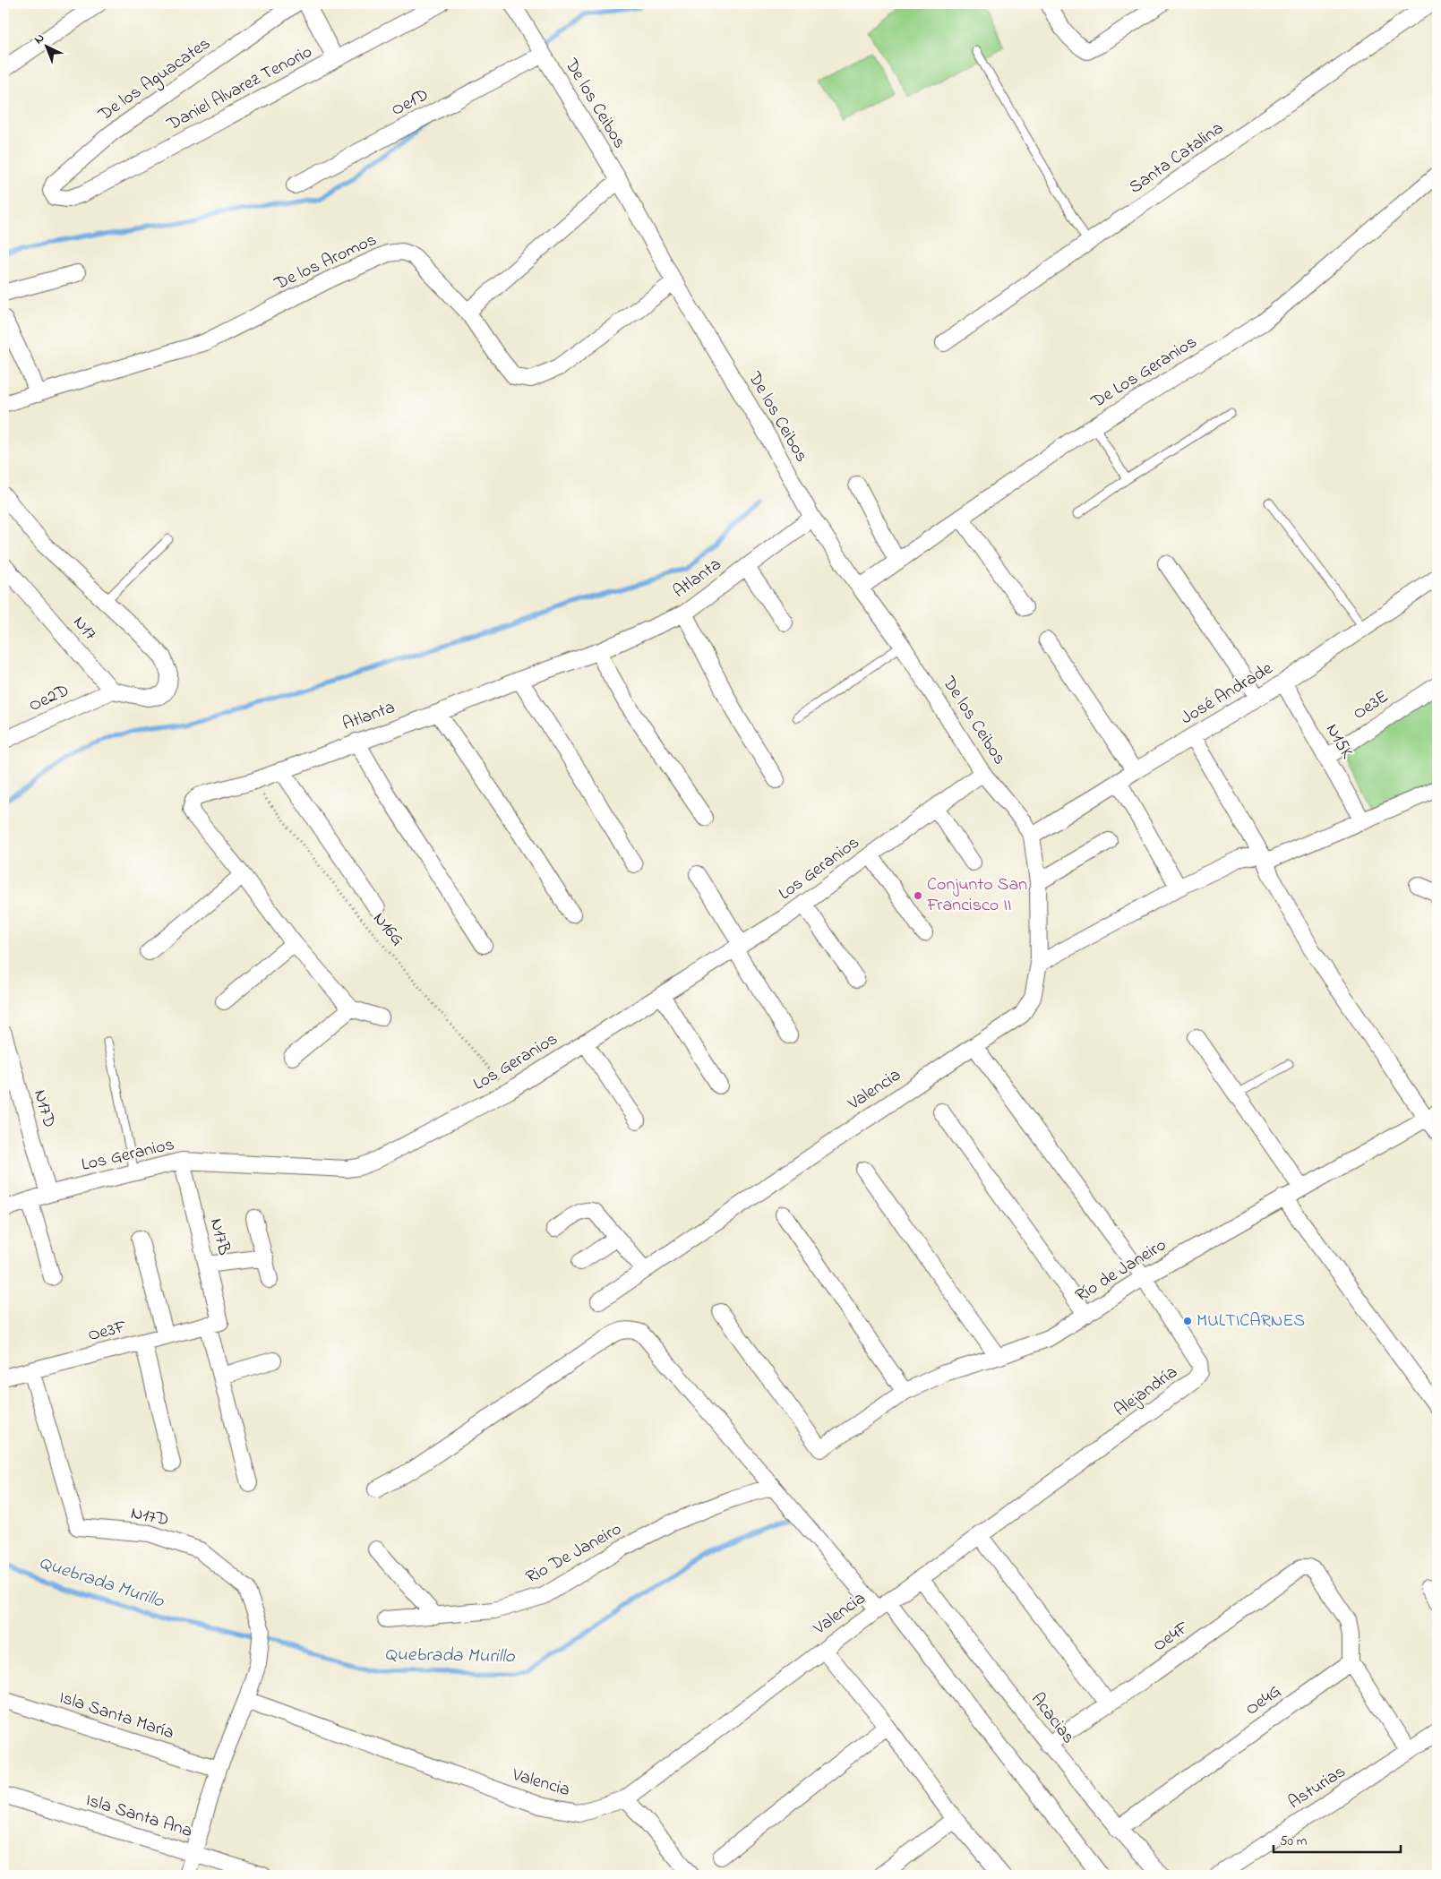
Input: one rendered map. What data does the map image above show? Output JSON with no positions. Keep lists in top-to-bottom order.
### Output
{
  "streets": {
    "street": [
      "De los Aguacates",
      "Daniel Alvarez Tenorio",
      "Oe1D",
      "De los Ceibos",
      "Santa Catalina",
      "De los Aromos",
      "De Los Geranios",
      "Atlanta",
      "N17",
      "José Andrade",
      "Oe2D",
      "Oe3E",
      "N15K",
      "Los Geranios",
      "Valencia",
      "N17D",
      "N17B",
      "Río de Janeiro",
      "Oe3F",
      "Alejandría",
      "Rio De Janeiro",
      "Oe4F",
      "Oe4G",
      "Isla Santa María",
      "Acacias",
      "Asturias",
      "Isla Santa Ana"
    ],
    "path": ["N16G"]
  },
  "crossings": [
    ["De los Aguacates", "Daniel Alvarez Tenorio"],
    ["Oe1D", "De los Ceibos"],
    ["De los Ceibos", "De los Aromos"],
    ["De los Ceibos", "De Los Geranios"],
    ["De los Ceibos", "Atlanta"],
    ["De los Ceibos", "José Andrade"],
    ["De los Ceibos", "Los Geranios"],
    ["De los Ceibos", "Valencia"],
    ["Atlanta", "N16G"],
    ["N17", "Oe2D"],
    ["José Andrade", "N15K"],
    ["José Andrade", "Valencia"],
    ["Oe3E", "N15K"],
    ["Los Geranios", "N16G"],
    ["Los Geranios", "N17D"],
    ["Los Geranios", "N17B"],
    ["Valencia", "N17D"],
    ["Valencia", "Alejandría"],
    ["Valencia", "Acacias"],
    ["N17D", "Oe3F"],
    ["N17B", "Oe3F"],
    ["Río de Janeiro", "Alejandría"],
    ["Alejandría", "Acacias"],
    ["Oe4F", "Oe4G"],
    ["Oe4F", "Acacias"],
    ["Oe4G", "Acacias"]
  ],
  "water": ["Quebrada Murillo"],
  "places": ["Conjunto San Francisco II", "MULTICARNES"],
  "scale_bar": "50 m",
  "north": "top left"
}
